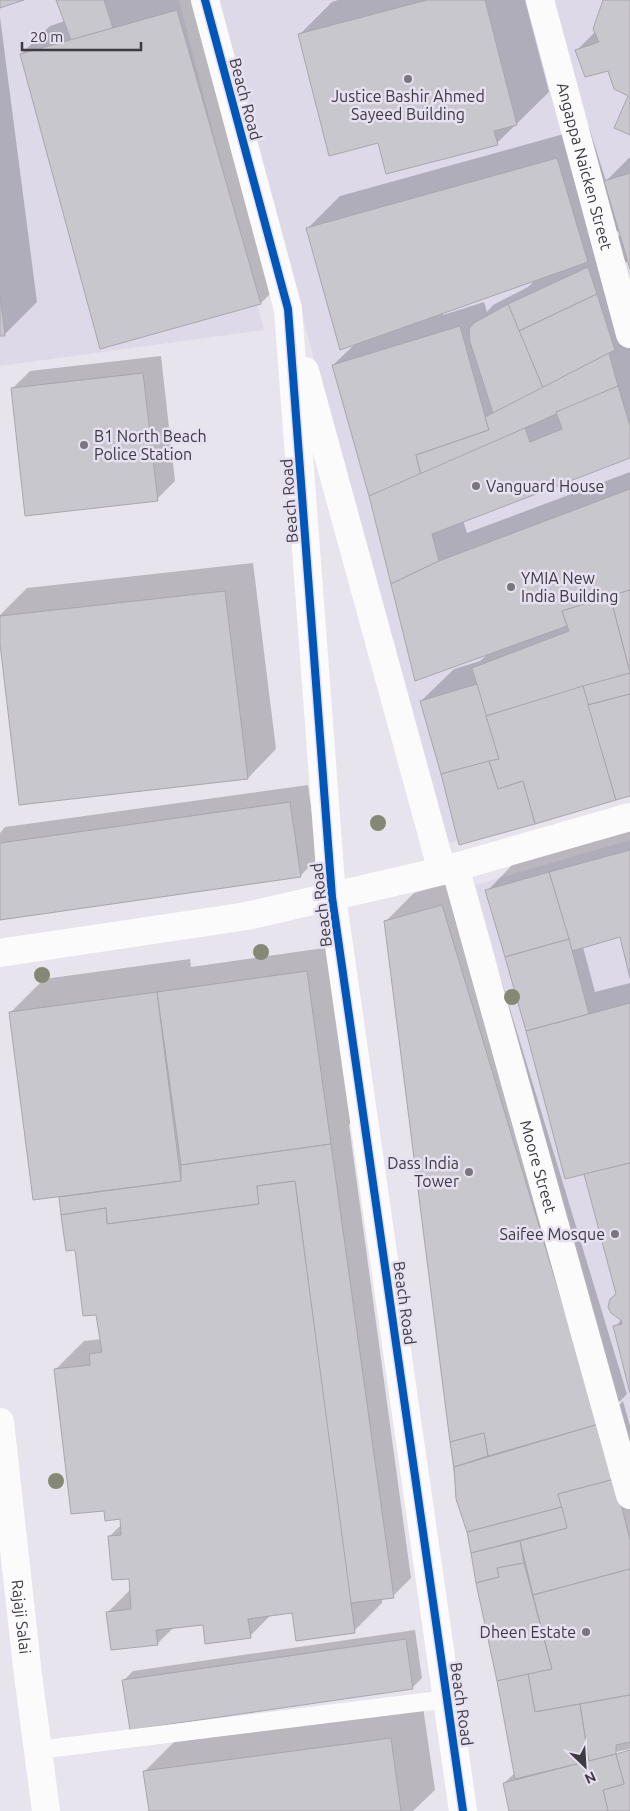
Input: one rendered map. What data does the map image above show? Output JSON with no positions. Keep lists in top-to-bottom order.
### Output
{
  "streets": {
    "street": [
      "Beach Road",
      "Angappa Naicken Street",
      "Moore Street",
      "Rajaji Salai"
    ]
  },
  "crossings": [
    ["Beach Road", "Moore Street"]
  ],
  "places": [
    "Justice Bashir Ahmed Sayeed Building",
    "B1 North Beach Police Station",
    "Vanguard House",
    "YMIA New India Building",
    "Dass India Tower",
    "Saifee Mosque",
    "Dheen Estate"
  ],
  "scale_bar": "20 m",
  "north": "bottom right"
}
